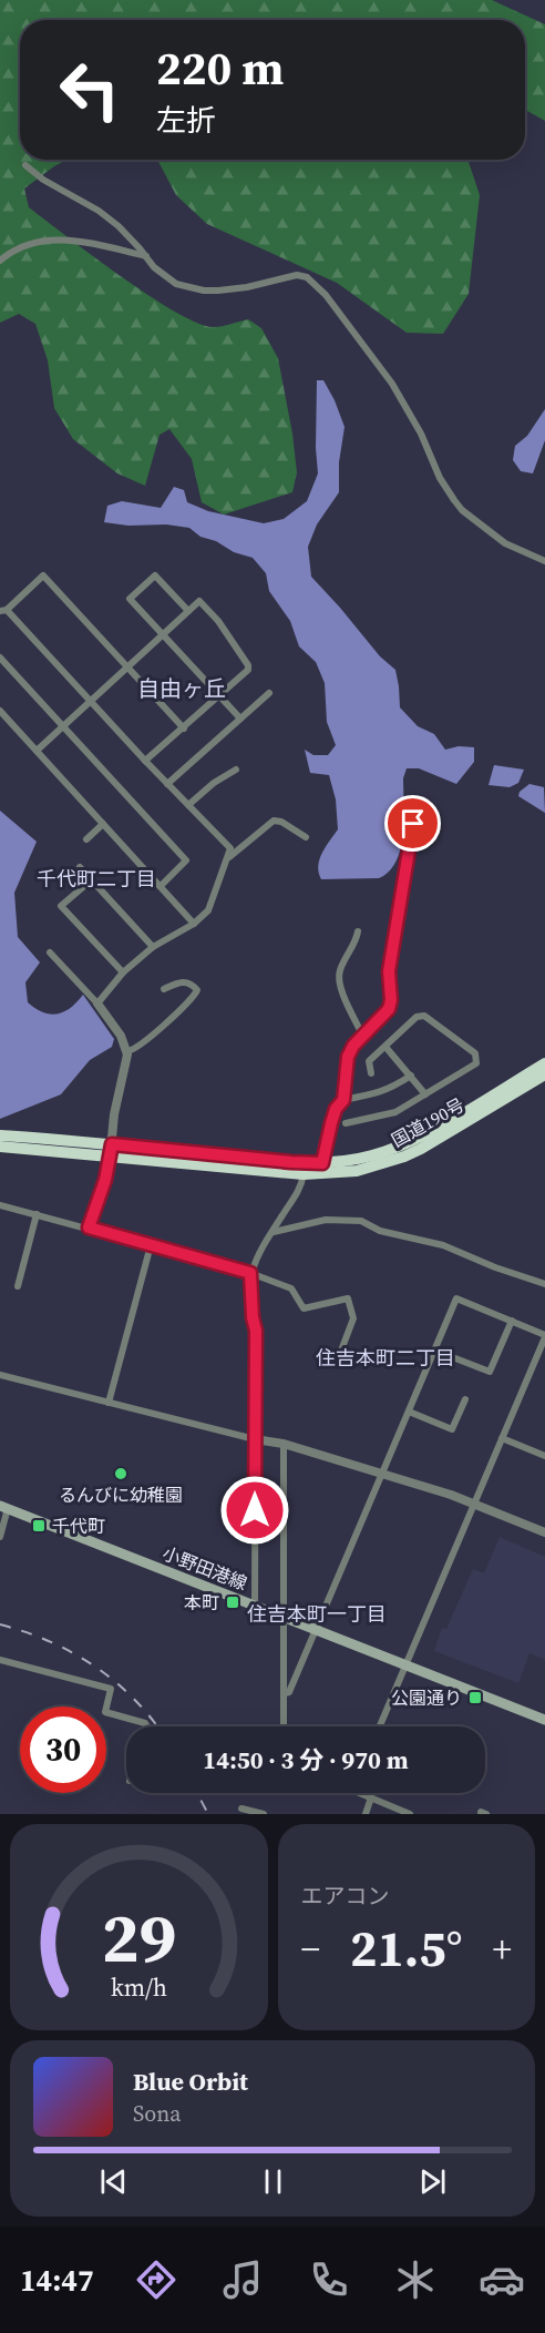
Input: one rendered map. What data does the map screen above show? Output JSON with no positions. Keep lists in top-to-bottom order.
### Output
{
  "streets": {
    "highway": ["国道190号"],
    "main road": ["小野田港線"]
  },
  "districts": [
    "自由ヶ丘",
    "千代町二丁目",
    "住吉本町二丁目",
    "住吉本町一丁目"
  ],
  "places": {
    "other": ["るんびに幼稚園"],
    "transit": ["千代町", "本町", "公園通り"]
  },
  "page": {
    "turn": ["220 m", "左折"],
    "limit": "30",
    "trip": "14:50 · 3 分 · 970 m",
    "tile": "エアコン",
    "heat": ["−", "21.5°", "+"],
    "song": ["Blue Orbit", "Sona"],
    "tabs": "14:47",
    "gauge": ["29", "km/h"]
  }
}
